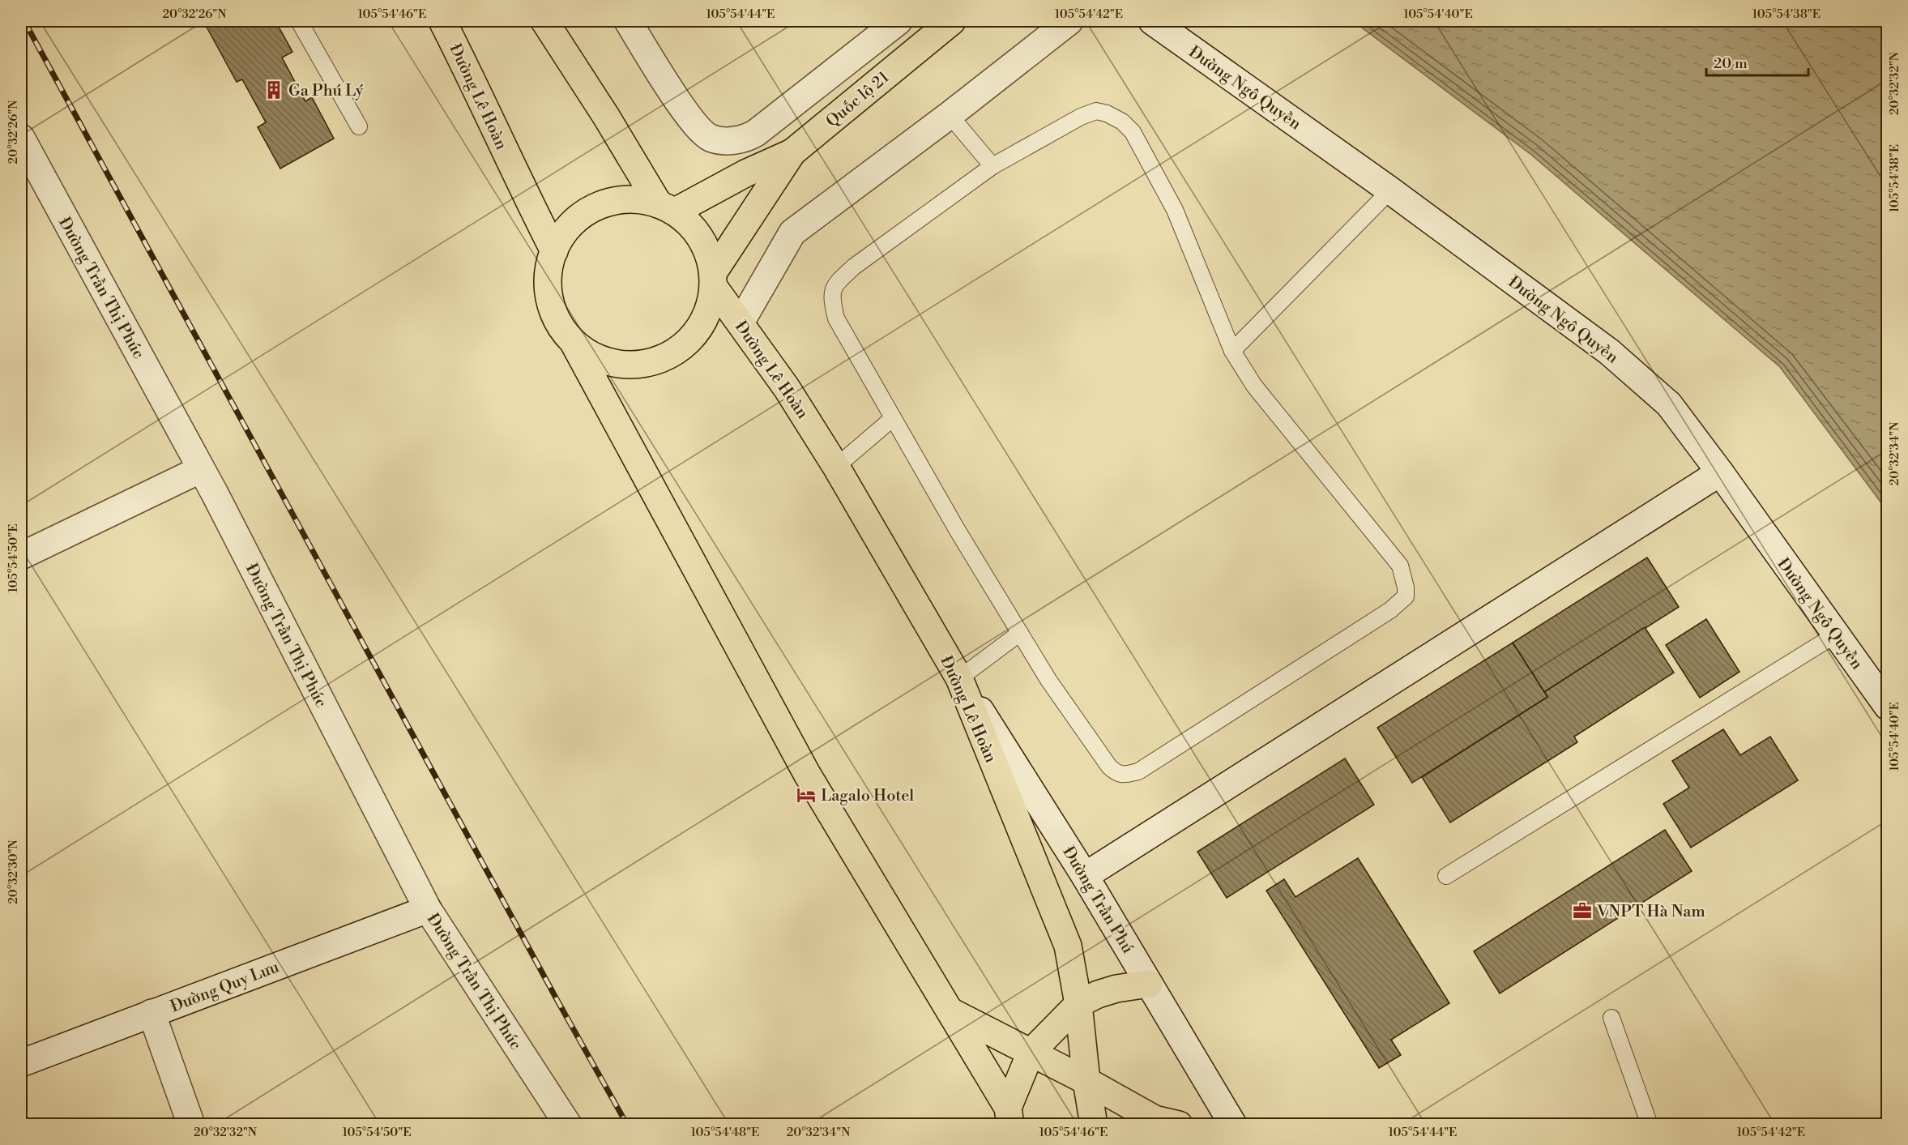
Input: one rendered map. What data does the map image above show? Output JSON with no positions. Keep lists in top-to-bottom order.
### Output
{
  "streets": {
    "main road": ["Đường Lê Hoàn", "Quốc lộ 21"],
    "street": [
      "Đường Ngô Quyền",
      "Đường Trần Thị Phúc",
      "Đường Trần Phú",
      "Đường Quy Lưu"
    ]
  },
  "crossings": [
    ["Đường Lê Hoàn", "Quốc lộ 21"],
    ["Đường Lê Hoàn", "Đường Trần Phú"],
    ["Đường Trần Thị Phúc", "Đường Quy Lưu"]
  ],
  "places": {
    "building": ["Ga Phú Lý"],
    "hotel": ["Lagalo Hotel"],
    "office": ["VNPT Hà Nam"]
  },
  "scale_bar": "20 m",
  "coordinates": [
    "20°32'26\"N",
    "105°54'46\"E",
    "105°54'44\"E",
    "105°54'42\"E",
    "105°54'40\"E",
    "105°54'38\"E",
    "20°32'32\"N",
    "20°32'34\"N",
    "105°54'50\"E",
    "20°32'30\"N",
    "105°54'48\"E"
  ]
}
